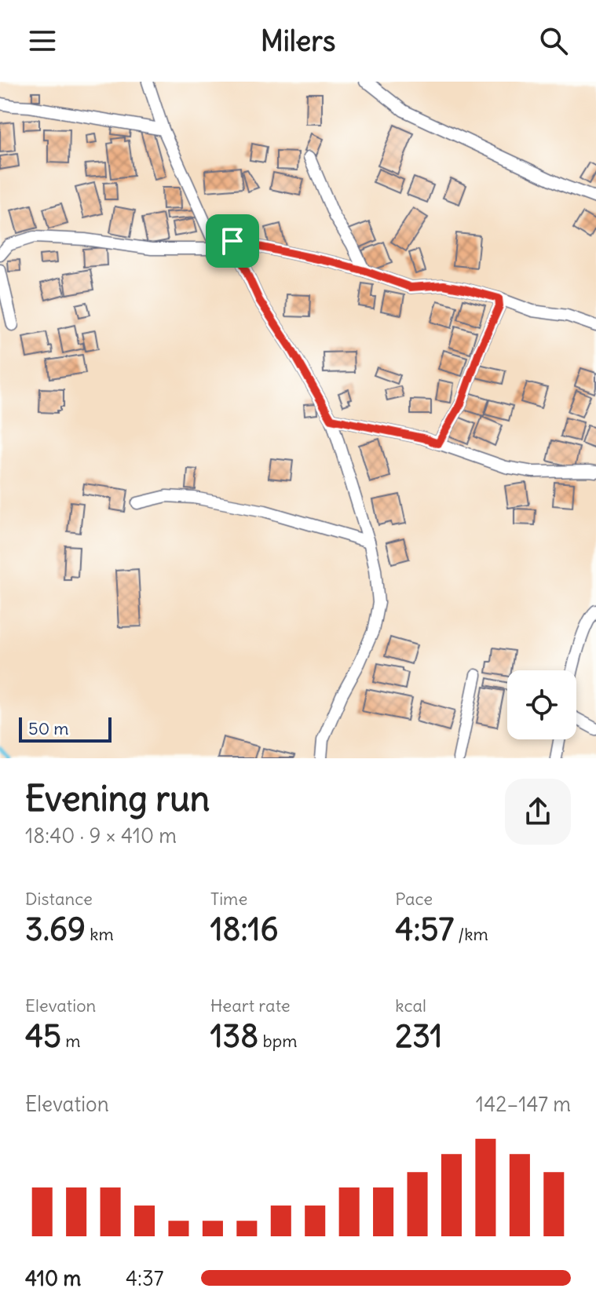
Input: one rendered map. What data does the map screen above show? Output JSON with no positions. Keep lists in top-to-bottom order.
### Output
{
  "scale_bar": "50 m",
  "page": {
    "header": "Milers",
    "scale": "50 m",
    "heading": ["Evening run", "18:40 · 9 × 410 m"],
    "stats": [
      ["Distance", "3.69 km"],
      ["Time", "18:16"],
      ["Pace", "4:57 /km"],
      ["Elevation", "45 m"],
      ["Heart rate", "138 bpm"],
      ["kcal", "231"]
    ],
    "chart": ["Elevation", "142–147 m"],
    "list": [
      {
        "name": "410 m",
        "note": "4:37"
      }
    ]
  }
}
